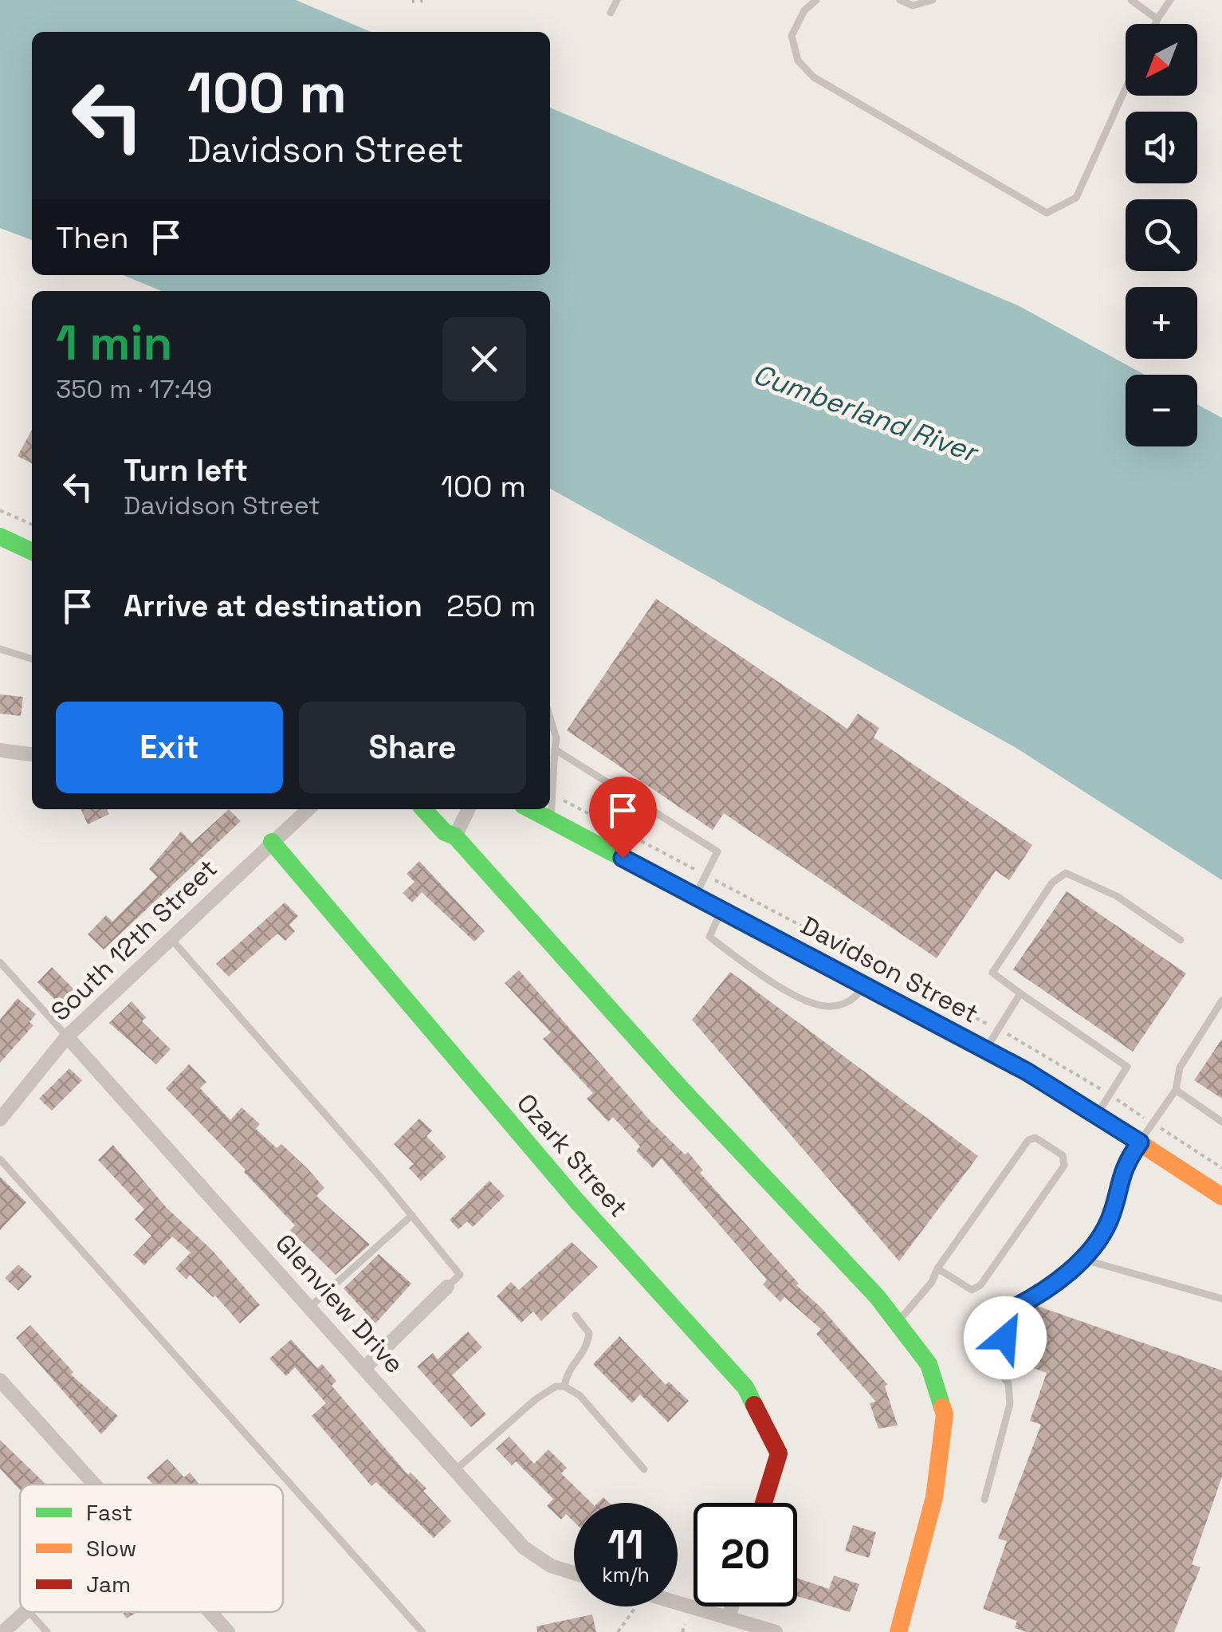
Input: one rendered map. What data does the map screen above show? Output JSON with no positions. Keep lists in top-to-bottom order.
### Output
{
  "streets": {
    "street": [
      "South 12th Street",
      "Davidson Street",
      "Ozark Street",
      "Glenview Drive"
    ]
  },
  "crossings": [
    ["South 12th Street", "Ozark Street"],
    ["South 12th Street", "Glenview Drive"]
  ],
  "water": ["Cumberland River"],
  "legend": ["Fast", "Slow", "Jam"],
  "north": "bottom left",
  "page": {
    "map_buttons": ["+", "−"],
    "turn": ["100 m", "Davidson Street"],
    "then": "Then",
    "heading": ["1 min", "350 m · 17:49"],
    "list": [
      {
        "name": "Turn left",
        "note": "Davidson Street",
        "value": "100 m"
      },
      {
        "name": "Arrive at destination",
        "value": "250 m"
      }
    ],
    "buttons": ["Exit", "Share"],
    "speed": "11 km/h",
    "limit": "20"
  }
}
